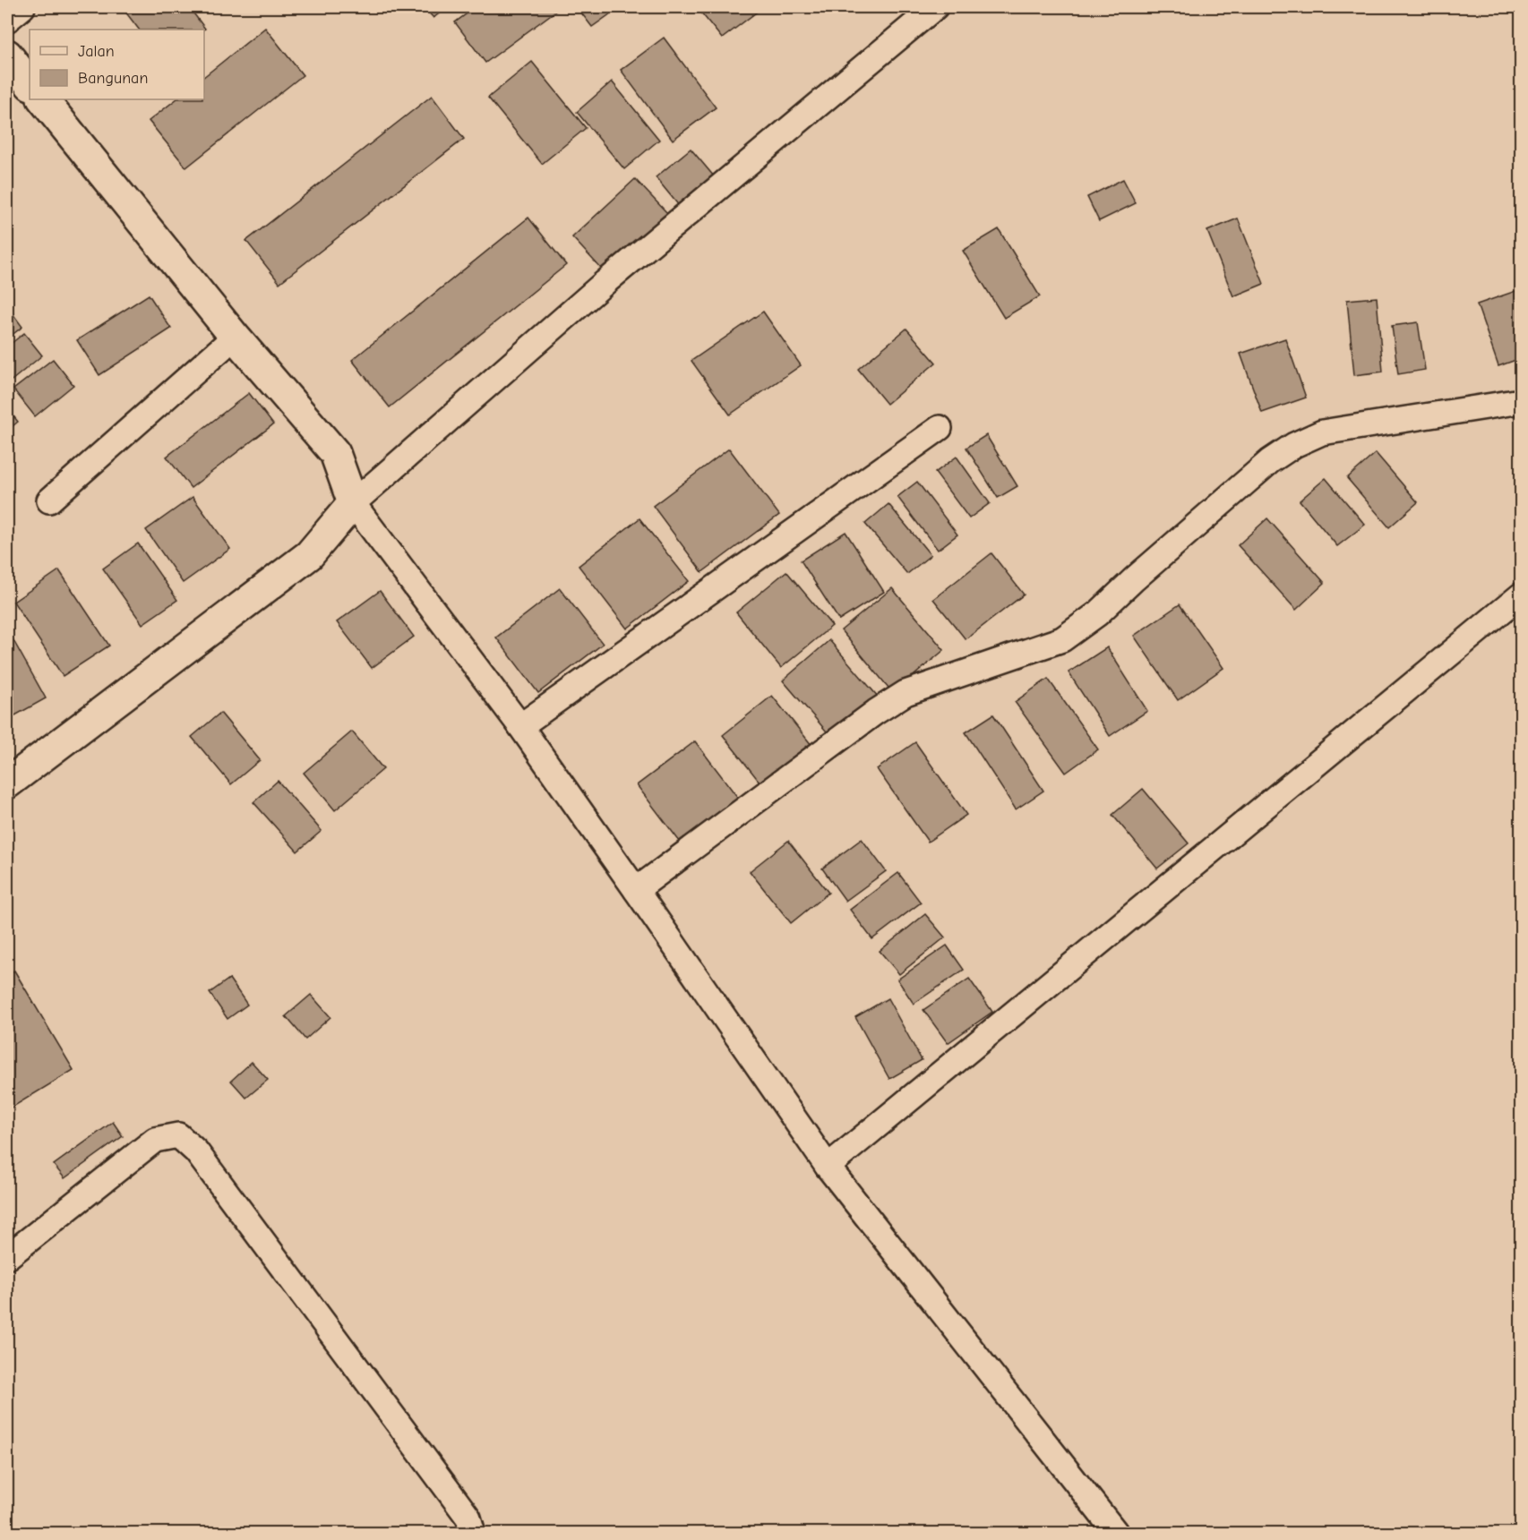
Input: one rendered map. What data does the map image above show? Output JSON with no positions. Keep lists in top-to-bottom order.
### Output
{
  "legend": ["Jalan", "Bangunan"]
}
